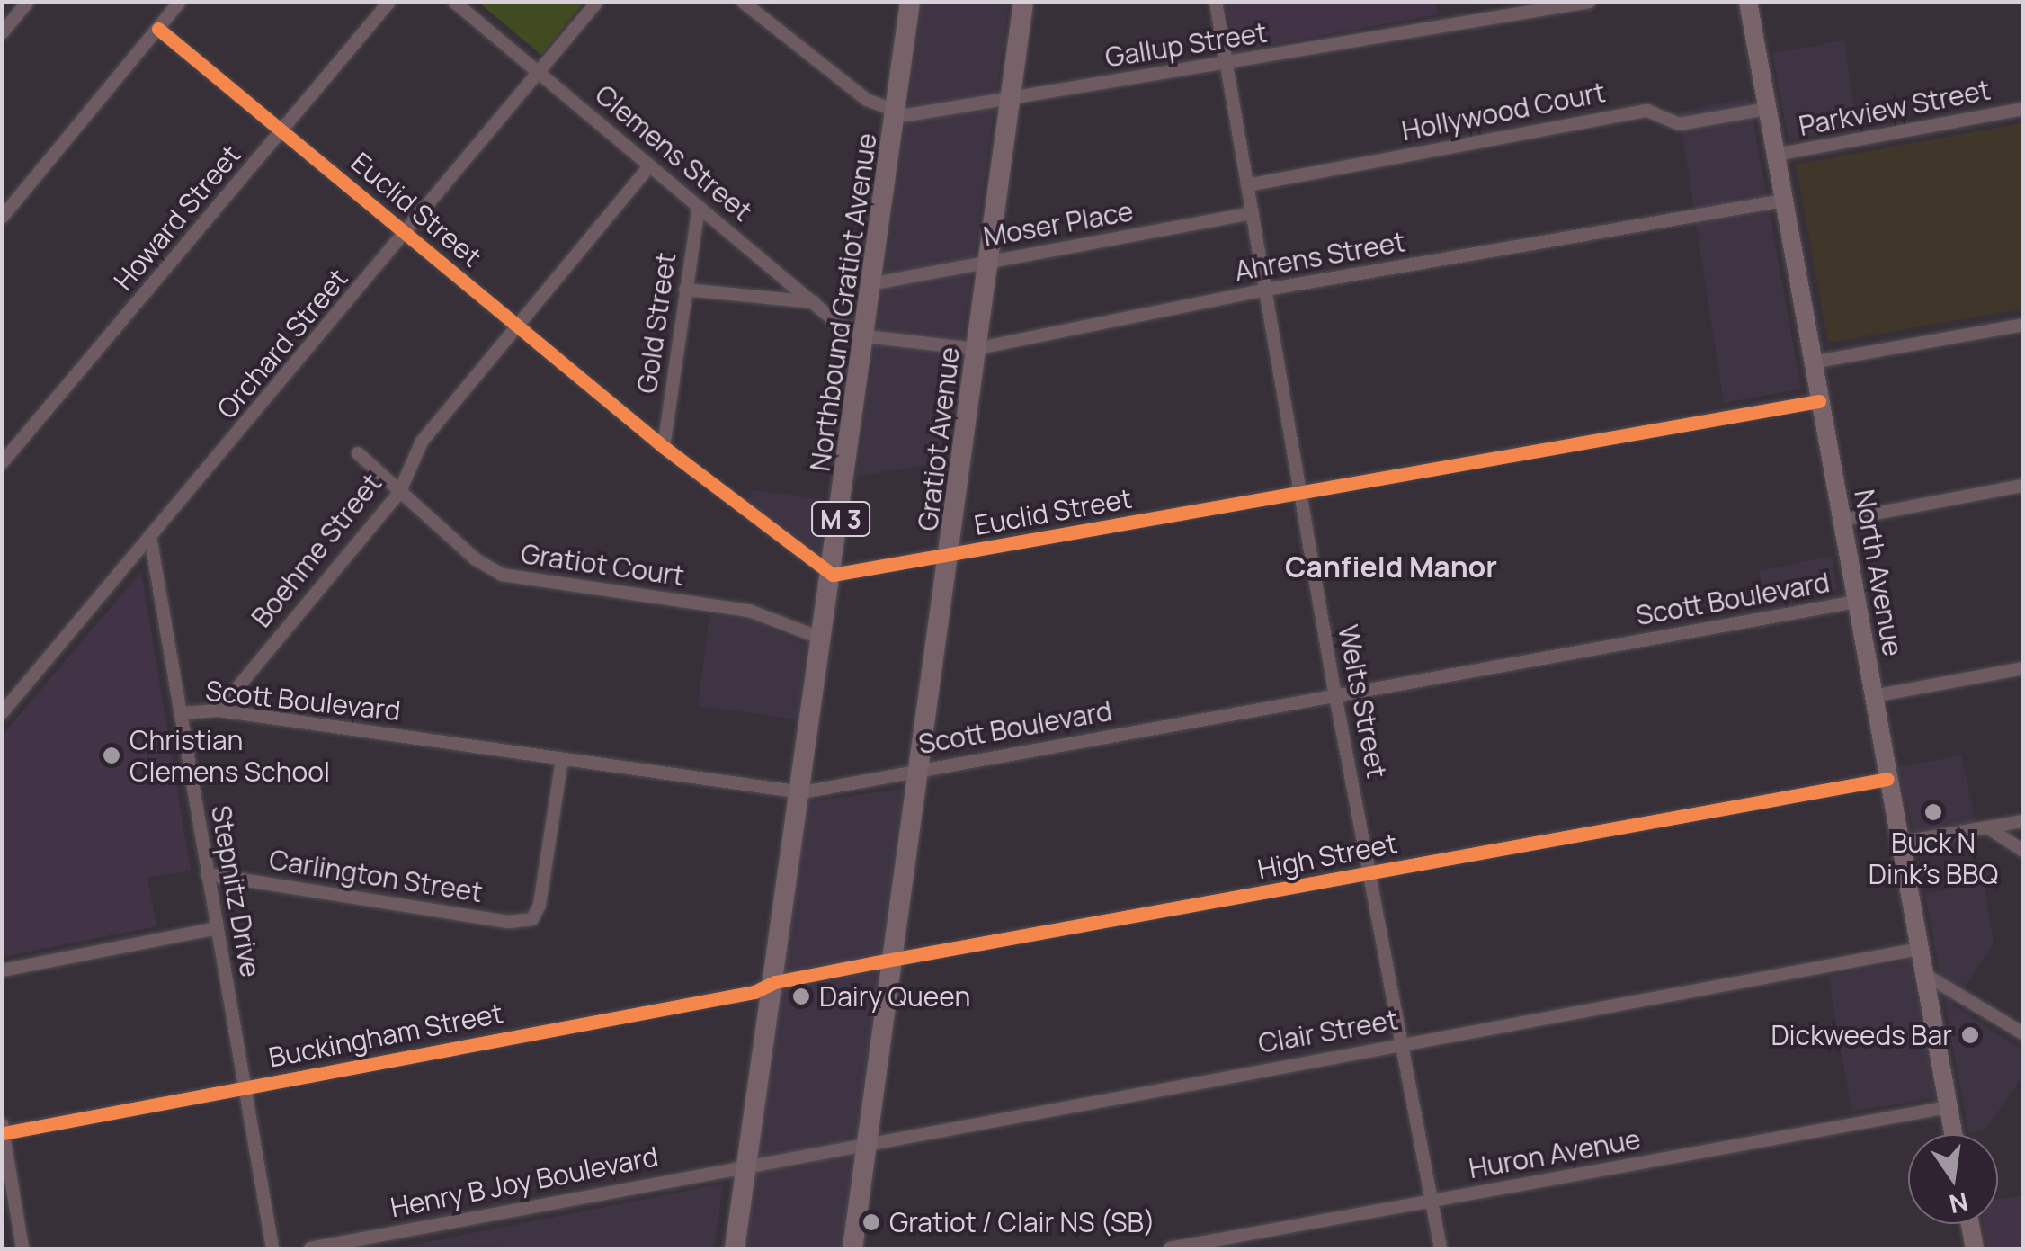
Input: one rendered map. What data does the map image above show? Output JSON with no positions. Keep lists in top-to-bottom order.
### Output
{
  "streets": {
    "main road": [
      "Northbound Gratiot Avenue",
      "Gratiot Avenue",
      "M 3",
      "North Avenue"
    ],
    "street": [
      "Gallup Street",
      "Parkview Street",
      "Hollywood Court",
      "Clemens Street",
      "Euclid Street",
      "Howard Street",
      "Moser Place",
      "Ahrens Street",
      "Gold Street",
      "Orchard Street",
      "Boehme Street",
      "Gratiot Court",
      "Scott Boulevard",
      "Welts Street",
      "High Street",
      "Carlington Street",
      "Stepnitz Drive",
      "Clair Street",
      "Buckingham Street",
      "Huron Avenue",
      "Henry B Joy Boulevard"
    ]
  },
  "crossings": [
    ["Gallup Street", "Northbound Gratiot Avenue"],
    ["Gallup Street", "Gratiot Avenue"],
    ["Gallup Street", "Welts Street"],
    ["Parkview Street", "North Avenue"],
    ["Hollywood Court", "North Avenue"],
    ["Hollywood Court", "Welts Street"],
    ["Clemens Street", "Ahrens Street"],
    ["Clemens Street", "Northbound Gratiot Avenue"],
    ["Clemens Street", "Gold Street"],
    ["Clemens Street", "Orchard Street"],
    ["Clemens Street", "Boehme Street"],
    ["Euclid Street", "Howard Street"],
    ["Euclid Street", "Northbound Gratiot Avenue"],
    ["Euclid Street", "Gold Street"],
    ["Euclid Street", "Orchard Street"],
    ["Euclid Street", "Gratiot Avenue"],
    ["Euclid Street", "Boehme Street"],
    ["Euclid Street", "North Avenue"],
    ["Euclid Street", "Welts Street"],
    ["Moser Place", "Northbound Gratiot Avenue"],
    ["Moser Place", "Gratiot Avenue"],
    ["Moser Place", "Welts Street"],
    ["Ahrens Street", "Northbound Gratiot Avenue"],
    ["Ahrens Street", "Gratiot Avenue"],
    ["Ahrens Street", "North Avenue"],
    ["Ahrens Street", "Welts Street"],
    ["Northbound Gratiot Avenue", "M 3"],
    ["Northbound Gratiot Avenue", "Gratiot Court"],
    ["Northbound Gratiot Avenue", "Scott Boulevard"],
    ["Northbound Gratiot Avenue", "High Street"],
    ["Northbound Gratiot Avenue", "Clair Street"],
    ["Northbound Gratiot Avenue", "Buckingham Street"],
    ["Northbound Gratiot Avenue", "Henry B Joy Boulevard"],
    ["Orchard Street", "Stepnitz Drive"],
    ["Gratiot Avenue", "Scott Boulevard"],
    ["Gratiot Avenue", "High Street"],
    ["Gratiot Avenue", "Clair Street"],
    ["M 3", "Clair Street"],
    ["M 3", "Henry B Joy Boulevard"],
    ["Boehme Street", "Gratiot Court"],
    ["Boehme Street", "Scott Boulevard"],
    ["North Avenue", "Scott Boulevard"],
    ["North Avenue", "High Street"],
    ["North Avenue", "Clair Street"],
    ["North Avenue", "Huron Avenue"],
    ["Scott Boulevard", "Welts Street"],
    ["Scott Boulevard", "Carlington Street"],
    ["Scott Boulevard", "Stepnitz Drive"],
    ["Welts Street", "High Street"],
    ["Welts Street", "Clair Street"],
    ["Welts Street", "Huron Avenue"],
    ["High Street", "Buckingham Street"],
    ["Carlington Street", "Stepnitz Drive"],
    ["Stepnitz Drive", "Buckingham Street"],
    ["Clair Street", "Henry B Joy Boulevard"]
  ],
  "districts": ["Canfield Manor"],
  "places": [
    "Christian Clemens School",
    "Buck N Dink's BBQ",
    "Dairy Queen",
    "Dickweeds Bar",
    "Gratiot / Clair NS (SB)"
  ],
  "north": "bottom"
}
